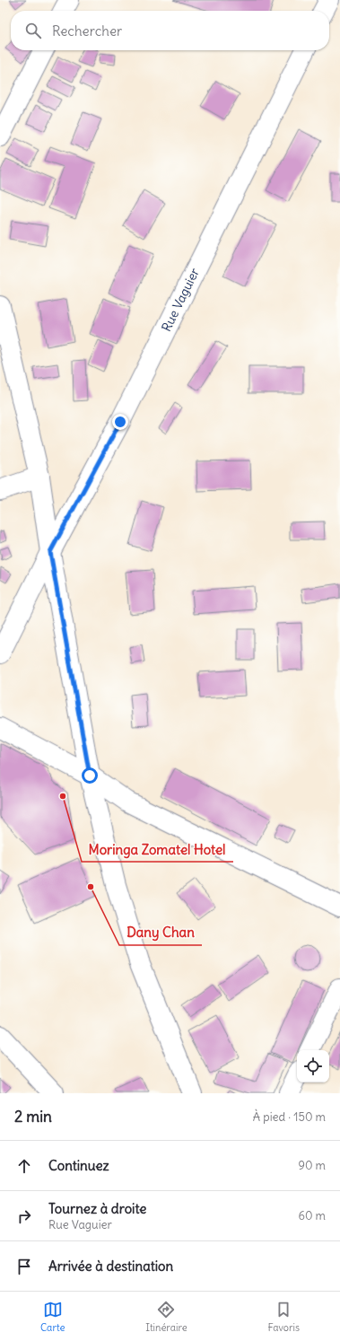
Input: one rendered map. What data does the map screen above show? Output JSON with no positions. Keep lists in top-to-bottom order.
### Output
{
  "streets": {
    "street": ["Rue Vaguier"]
  },
  "places": ["Moringa Zomatel Hotel", "Dany Chan"],
  "page": {
    "search": "Rechercher",
    "heading": ["2 min", "À pied · 150 m"],
    "list": [
      ["Continuez", "90 m"],
      ["Tournez à droite", "Rue Vaguier", "60 m"],
      "Arrivée à destination"
    ],
    "nav": ["Carte", "Itinéraire", "Favoris"]
  }
}
